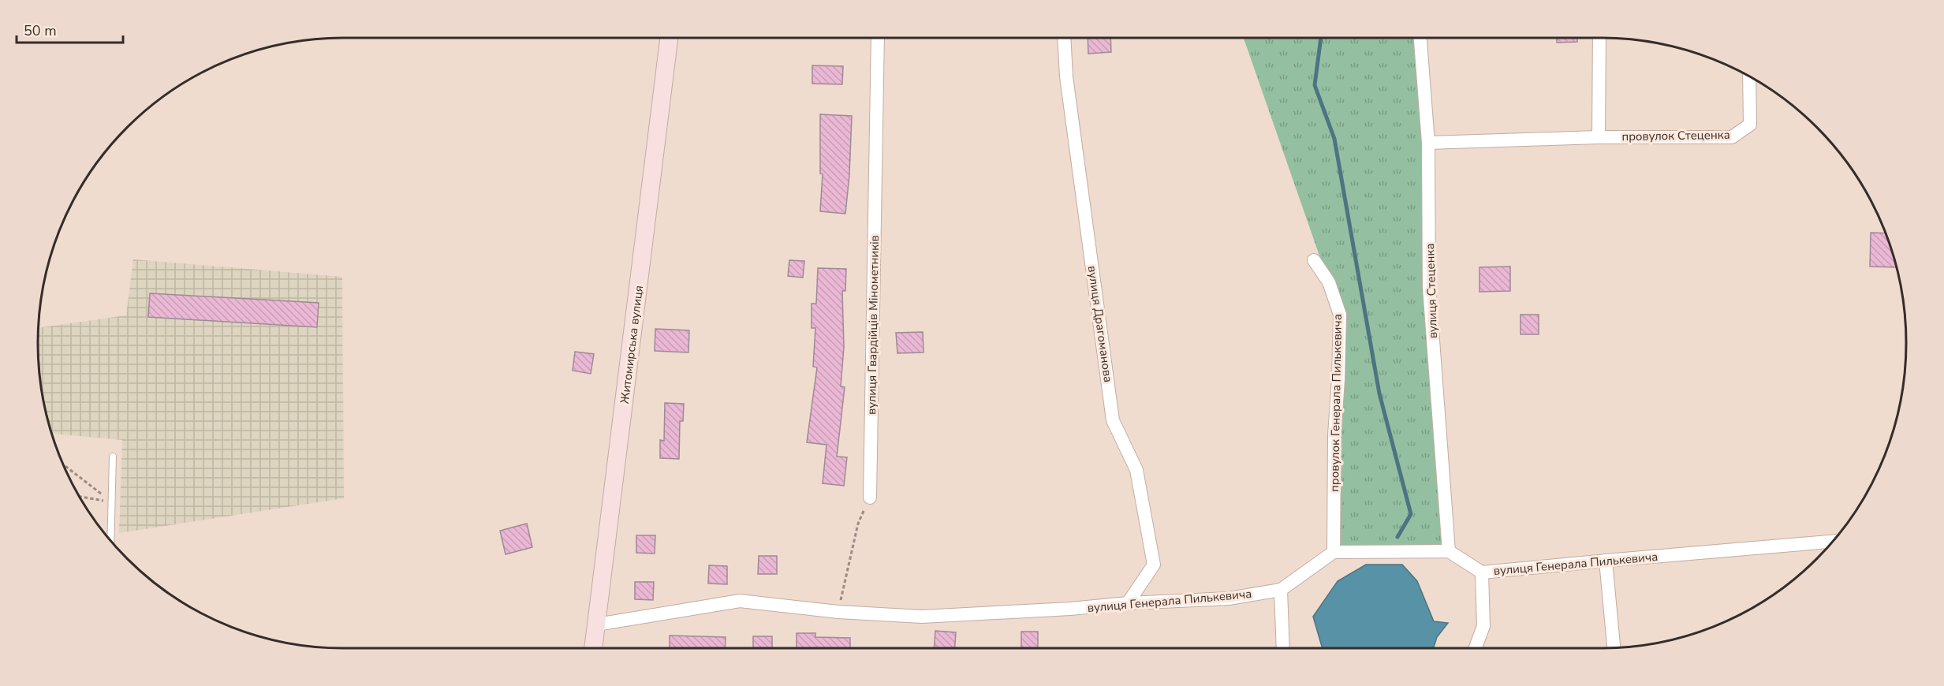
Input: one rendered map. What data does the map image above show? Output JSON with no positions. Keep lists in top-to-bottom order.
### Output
{
  "streets": {
    "main road": ["Житомирська вулиця"],
    "street": [
      "провулок Стеценка",
      "вулиця Стеценка",
      "вулиця Драгоманова",
      "вулиця Гвардійців Мінометників",
      "провулок Генерала Пилькевича",
      "вулиця Генерала Пилькевича"
    ]
  },
  "crossings": [
    ["провулок Стеценка", "вулиця Стеценка"],
    ["вулиця Стеценка", "вулиця Генерала Пилькевича"],
    ["вулиця Драгоманова", "вулиця Генерала Пилькевича"],
    ["Житомирська вулиця", "вулиця Генерала Пилькевича"],
    ["провулок Генерала Пилькевича", "вулиця Генерала Пилькевича"]
  ],
  "scale_bar": "50 m"
}
